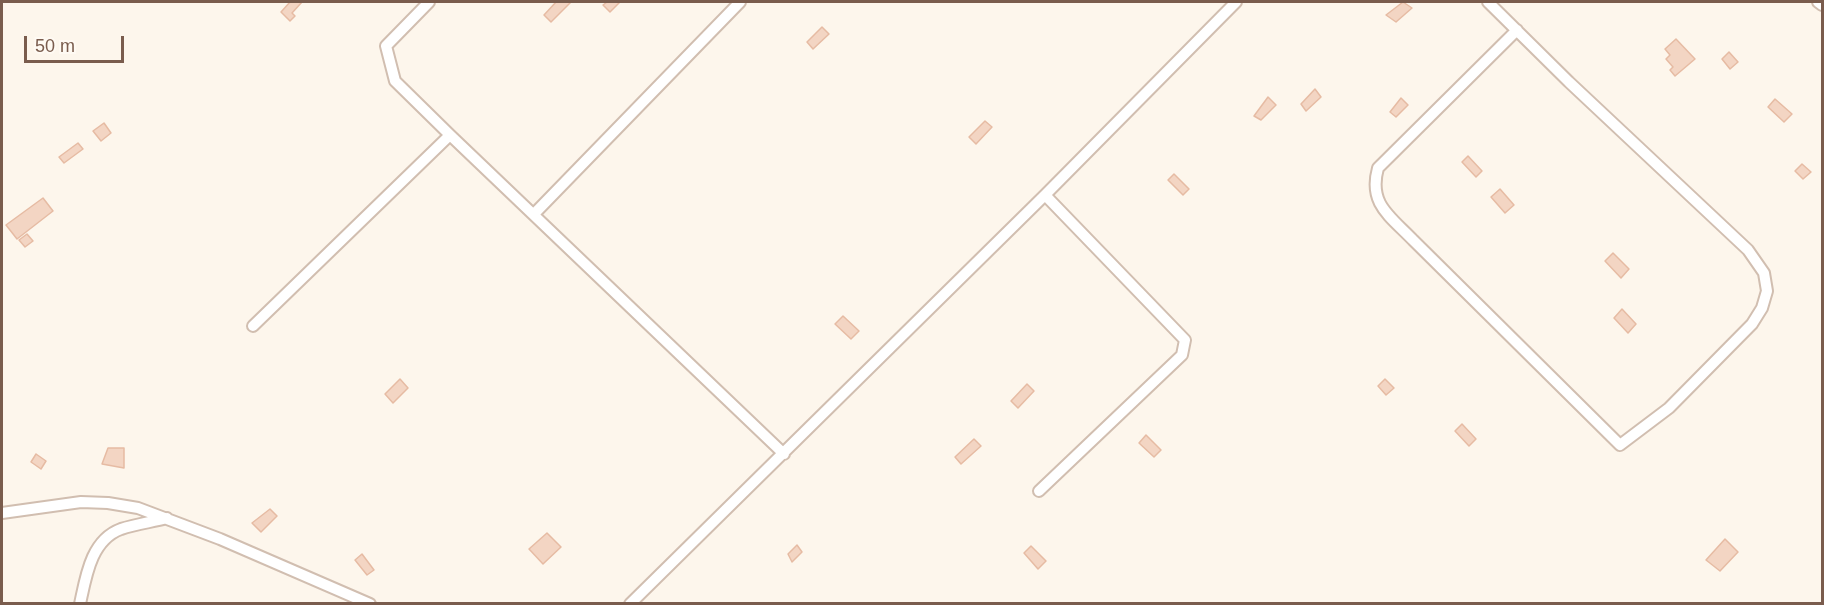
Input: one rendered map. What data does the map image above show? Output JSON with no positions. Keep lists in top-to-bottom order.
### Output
{
  "scale_bar": "50 m"
}
